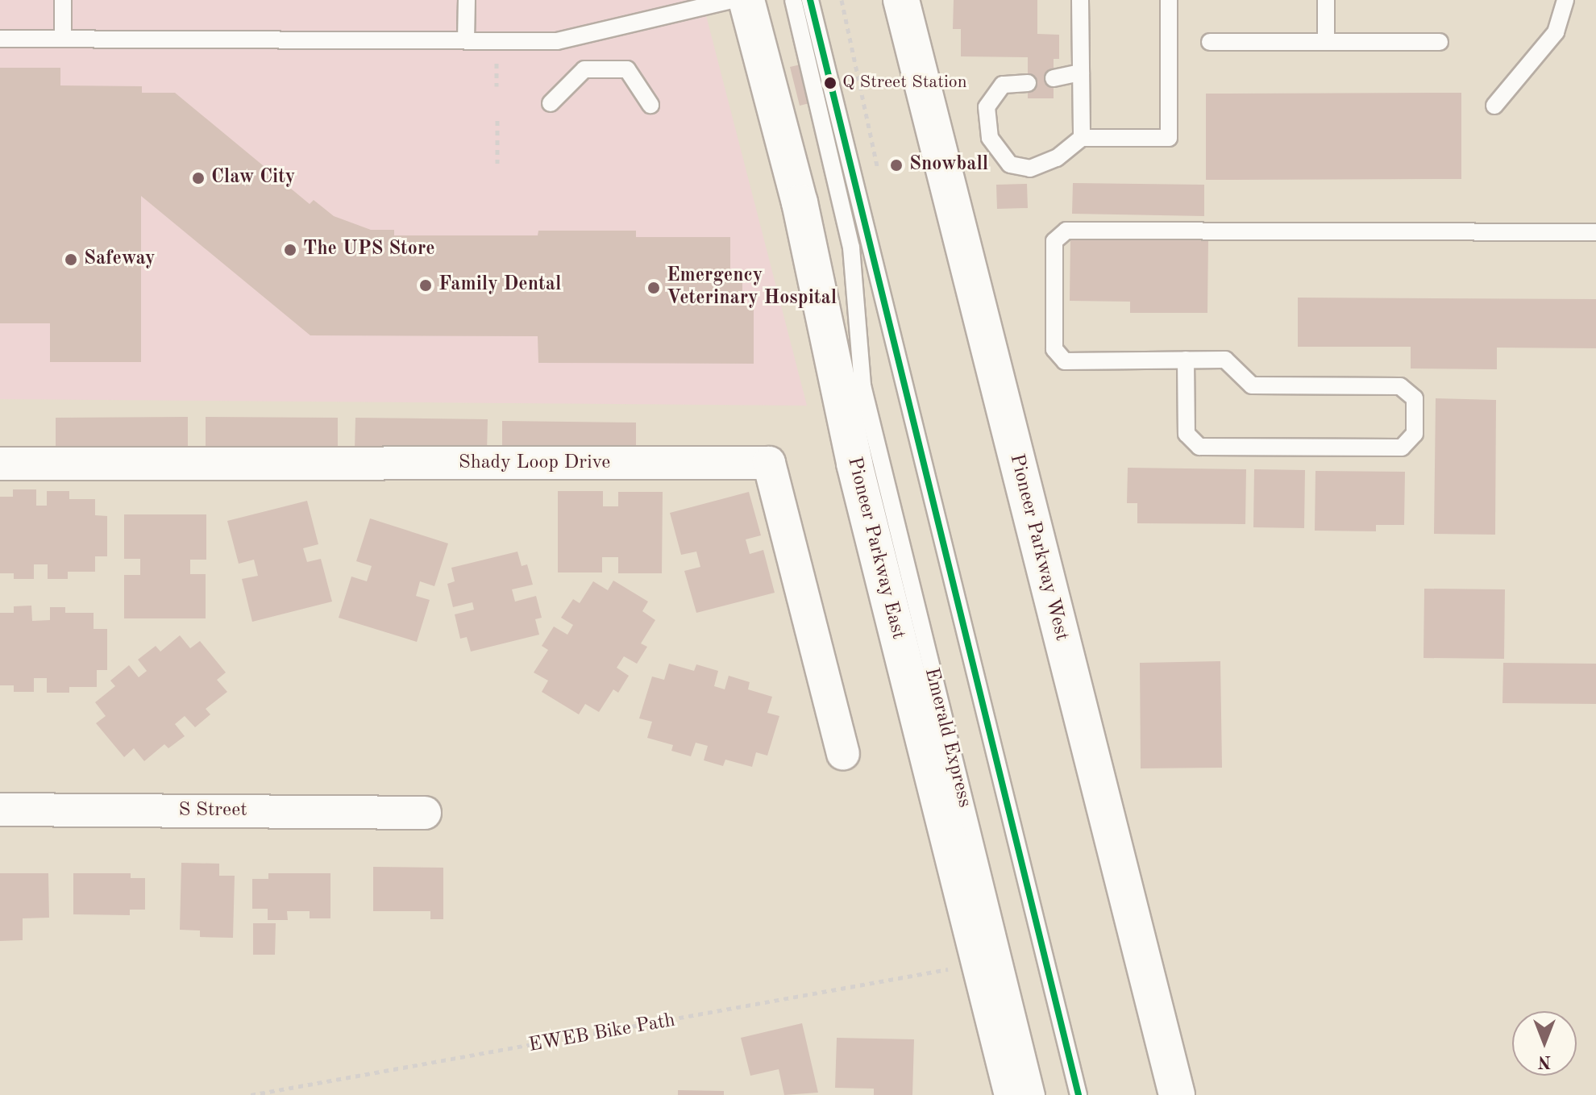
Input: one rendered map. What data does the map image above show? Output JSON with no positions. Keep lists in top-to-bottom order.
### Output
{
  "streets": {
    "main road": ["Pioneer Parkway West", "Pioneer Parkway East"],
    "street": ["Shady Loop Drive", "S Street"],
    "lane": ["Emerald Express"],
    "path": ["EWEB Bike Path"]
  },
  "places": [
    "Q Street Station",
    "Snowball",
    "Claw City",
    "The UPS Store",
    "Safeway",
    "Family Dental",
    "Emergency Veterinary Hospital"
  ],
  "north": "bottom"
}
